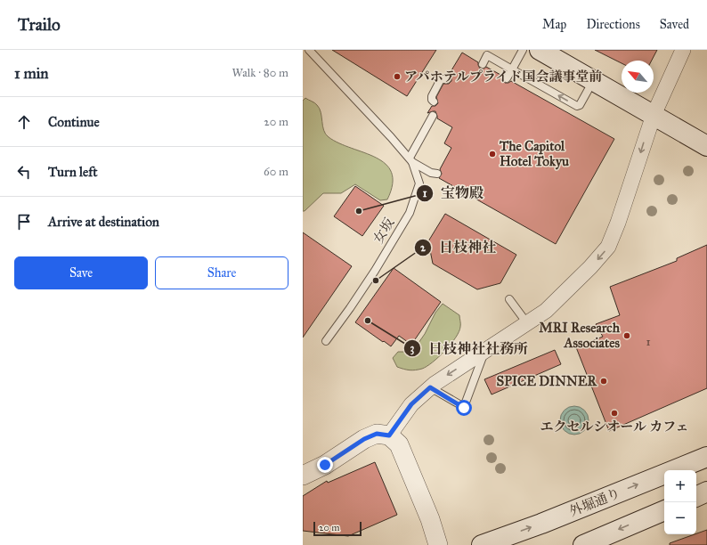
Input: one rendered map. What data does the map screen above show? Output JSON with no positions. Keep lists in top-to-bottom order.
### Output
{
  "streets": {
    "main road": ["外堀通り"],
    "lane": ["女坂"]
  },
  "places": [
    "アパホテルプライド国会議事堂前",
    "The Capitol Hotel Tokyu",
    "宝物殿",
    "日枝神社",
    "日枝神社社務所",
    "MRI Research Associates",
    "SPICE DINNER",
    "エクセルシオール カフェ"
  ],
  "house_numbers": ["1"],
  "scale_bar": "20 m",
  "north": "top left",
  "page": {
    "header": "Trailo",
    "nav": ["Map", "Directions", "Saved"],
    "heading": ["1 min", "Walk · 80 m"],
    "list": [
      ["Continue", "20 m"],
      ["Turn left", "60 m"],
      "Arrive at destination"
    ],
    "buttons": ["Save", "Share"],
    "map_buttons": ["+", "−"],
    "scale": "20 m"
  }
}
